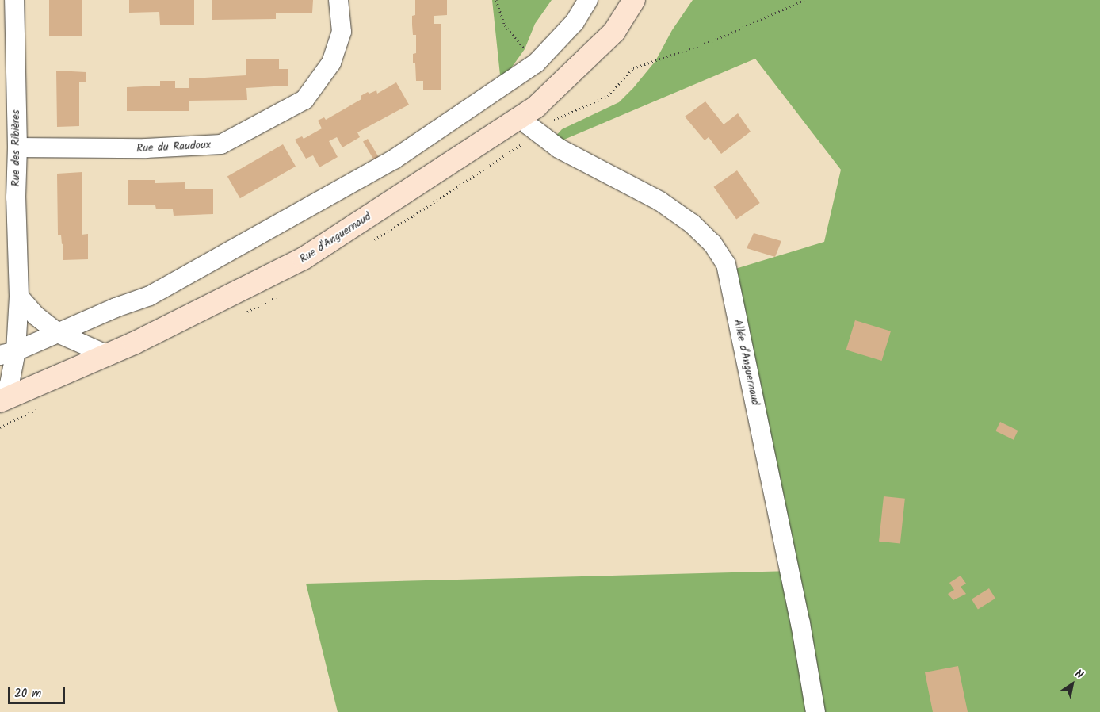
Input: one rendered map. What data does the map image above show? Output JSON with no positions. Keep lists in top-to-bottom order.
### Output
{
  "streets": {
    "main road": ["Rue d'Anguernaud"],
    "street": ["Rue du Raudoux", "Rue des Ribières", "Allée d'Anguernaud"]
  },
  "crossings": [
    ["Rue du Raudoux", "Rue des Ribières"],
    ["Rue des Ribières", "Rue d'Anguernaud"],
    ["Rue d'Anguernaud", "Allée d'Anguernaud"]
  ],
  "scale_bar": "20 m",
  "north": "top right"
}
